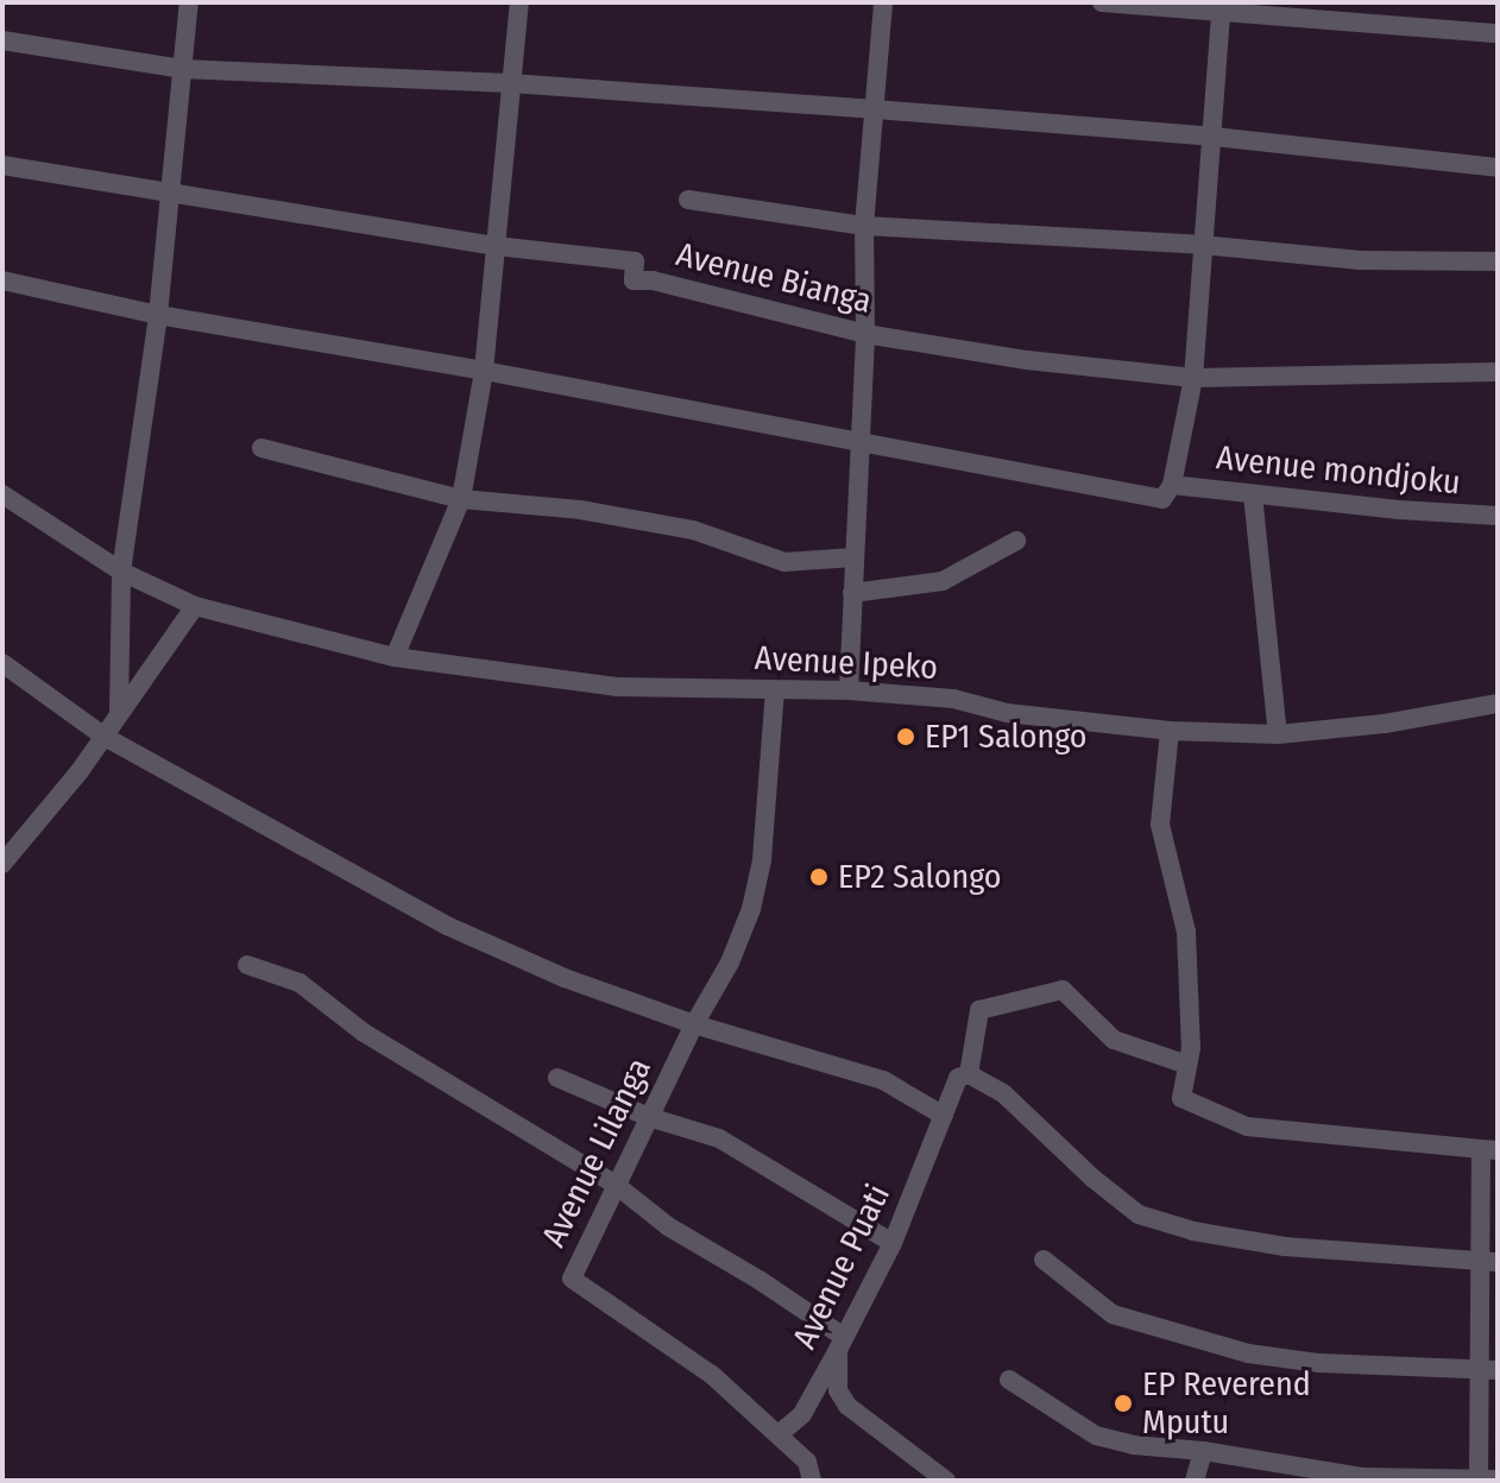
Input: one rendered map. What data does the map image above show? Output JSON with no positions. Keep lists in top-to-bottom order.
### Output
{
  "streets": {
    "street": [
      "Avenue Bianga",
      "Avenue mondjoku",
      "Avenue Ipeko",
      "Avenue Lilanga",
      "Avenue Puati"
    ]
  },
  "crossings": [
    ["Avenue Ipeko", "Avenue Lilanga"],
    ["Avenue Lilanga", "Avenue Puati"]
  ],
  "places": ["EP1 Salongo", "EP2 Salongo", "EP Reverend Mputu"]
}
